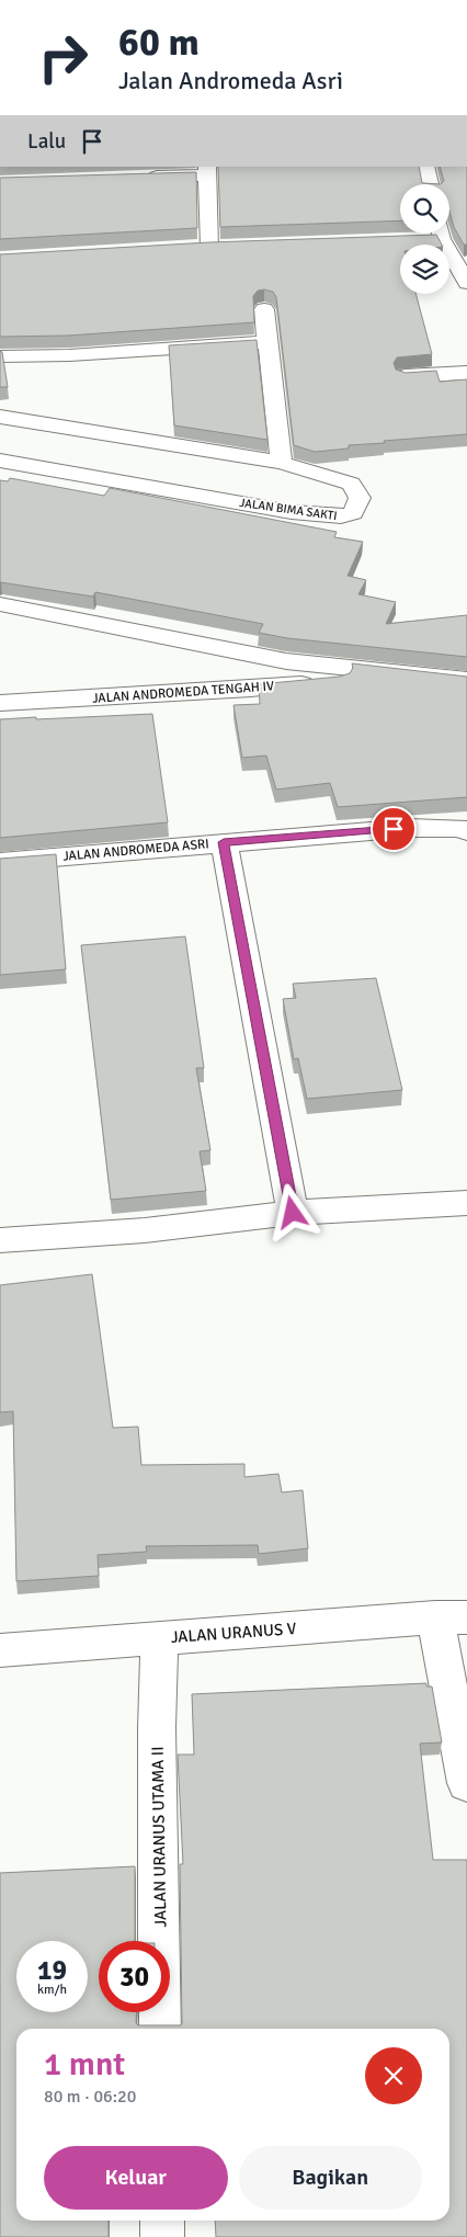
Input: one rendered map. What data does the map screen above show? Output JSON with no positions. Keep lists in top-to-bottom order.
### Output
{
  "streets": {
    "street": [
      "JALAN BIMA SAKTI",
      "JALAN ANDROMEDA TENGAH IV",
      "JALAN ANDROMEDA ASRI",
      "JALAN URANUS V",
      "JALAN URANUS UTAMA II"
    ]
  },
  "crossings": [
    ["JALAN URANUS V", "JALAN URANUS UTAMA II"]
  ],
  "page": {
    "turn": ["60 m", "Jalan Andromeda Asri"],
    "then": "Lalu",
    "speed": "19 km/h",
    "limit": "30",
    "heading": ["1 mnt", "80 m · 06:20"],
    "buttons": ["Keluar", "Bagikan"]
  }
}
